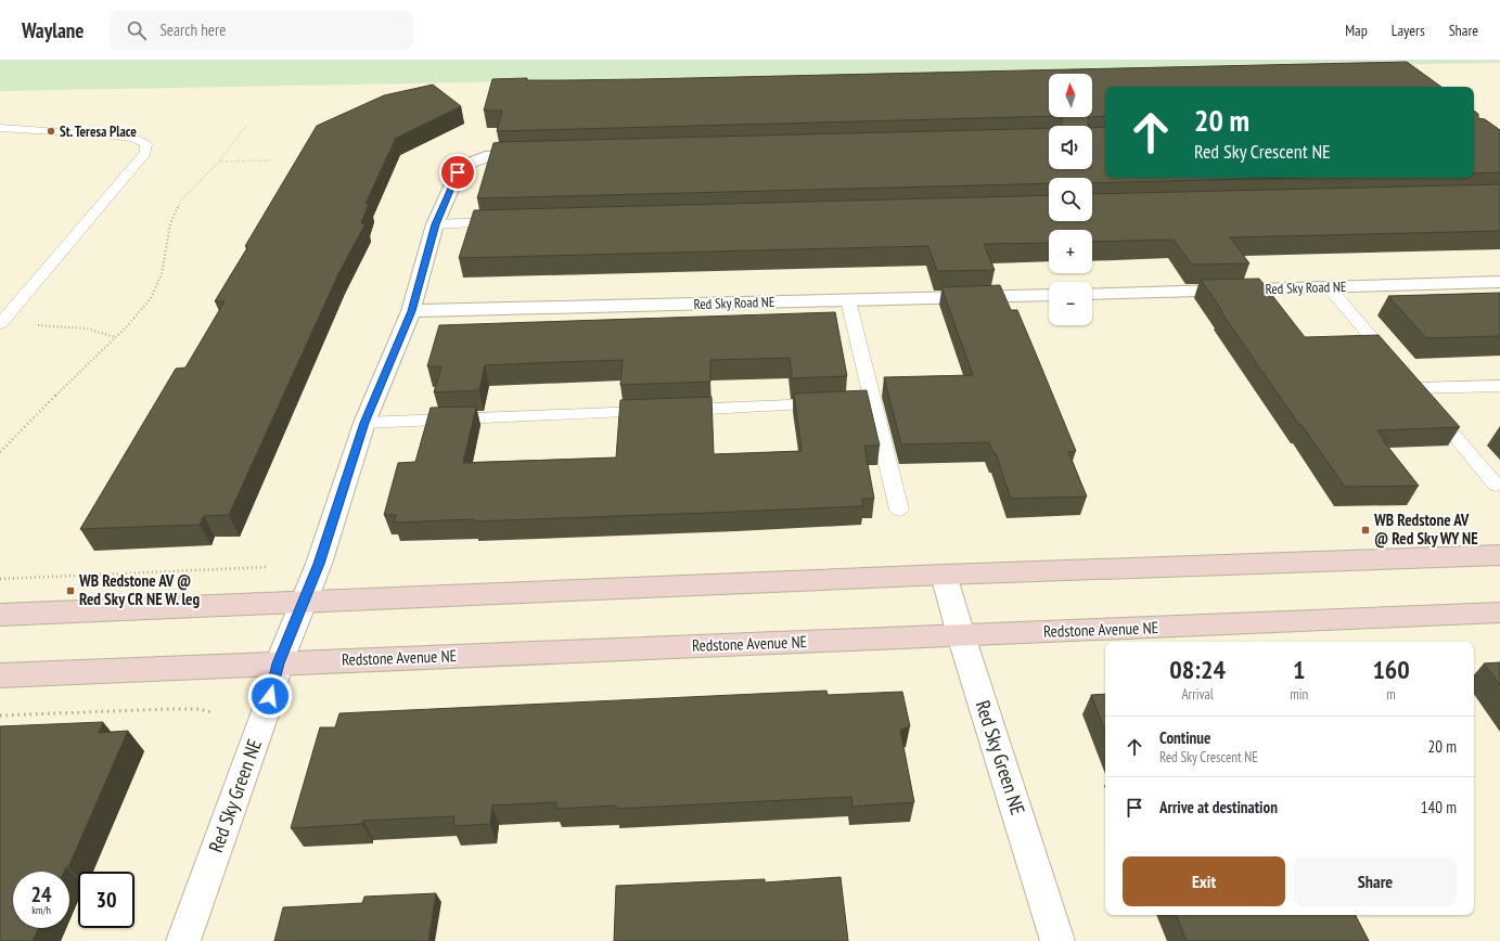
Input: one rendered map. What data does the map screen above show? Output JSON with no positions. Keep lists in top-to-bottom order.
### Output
{
  "streets": {
    "street": ["Red Sky Road NE", "Redstone Avenue NE", "Red Sky Green NE"]
  },
  "crossings": [
    ["Red Sky Road NE", "Red Sky Green NE"],
    ["Redstone Avenue NE", "Red Sky Green NE"]
  ],
  "places": {
    "other": ["St. Teresa Place"],
    "transit": ["WB Redstone AV @ Red Sky WY NE", "WB Redstone AV @ Red Sky CR NE W. leg"]
  },
  "north": "top",
  "page": {
    "header": "Waylane",
    "search": "Search here",
    "nav": ["Map", "Layers", "Share"],
    "map_buttons": ["+", "−"],
    "turn": ["20 m", "Red Sky Crescent NE"],
    "eta": [
      "08:24",
      "Arrival",
      "1",
      "min",
      "160",
      "m"
    ],
    "list": [
      {
        "name": "Continue",
        "note": "Red Sky Crescent NE",
        "value": "20 m"
      },
      {
        "name": "Arrive at destination",
        "value": "140 m"
      }
    ],
    "buttons": ["Exit", "Share"],
    "speed": "24 km/h",
    "limit": "30"
  }
}
